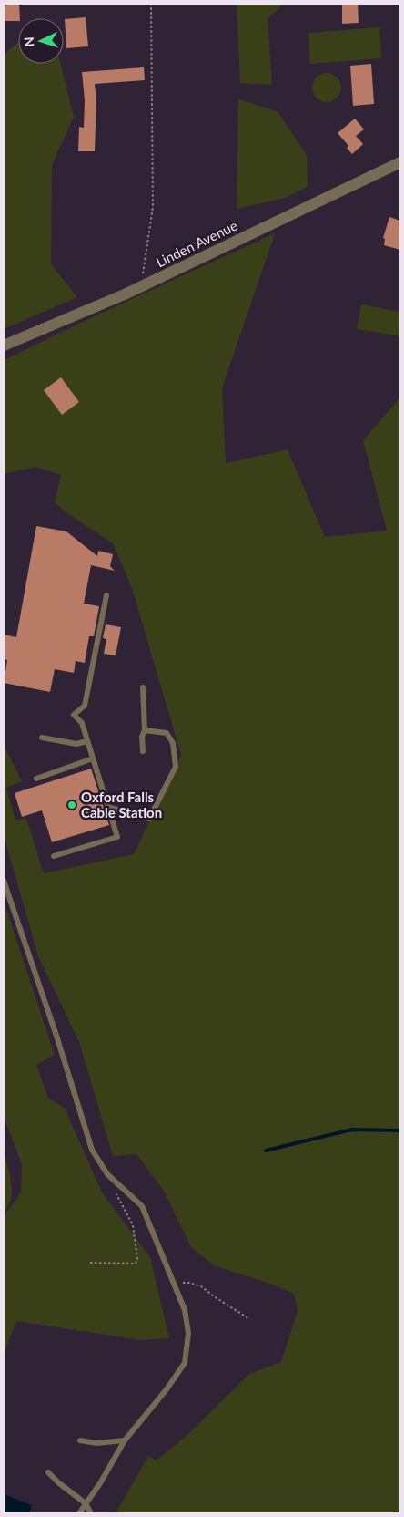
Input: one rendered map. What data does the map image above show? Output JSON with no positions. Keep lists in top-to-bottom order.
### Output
{
  "streets": {
    "street": ["Linden Avenue"]
  },
  "places": ["Oxford Falls Cable Station"],
  "north": "left"
}
